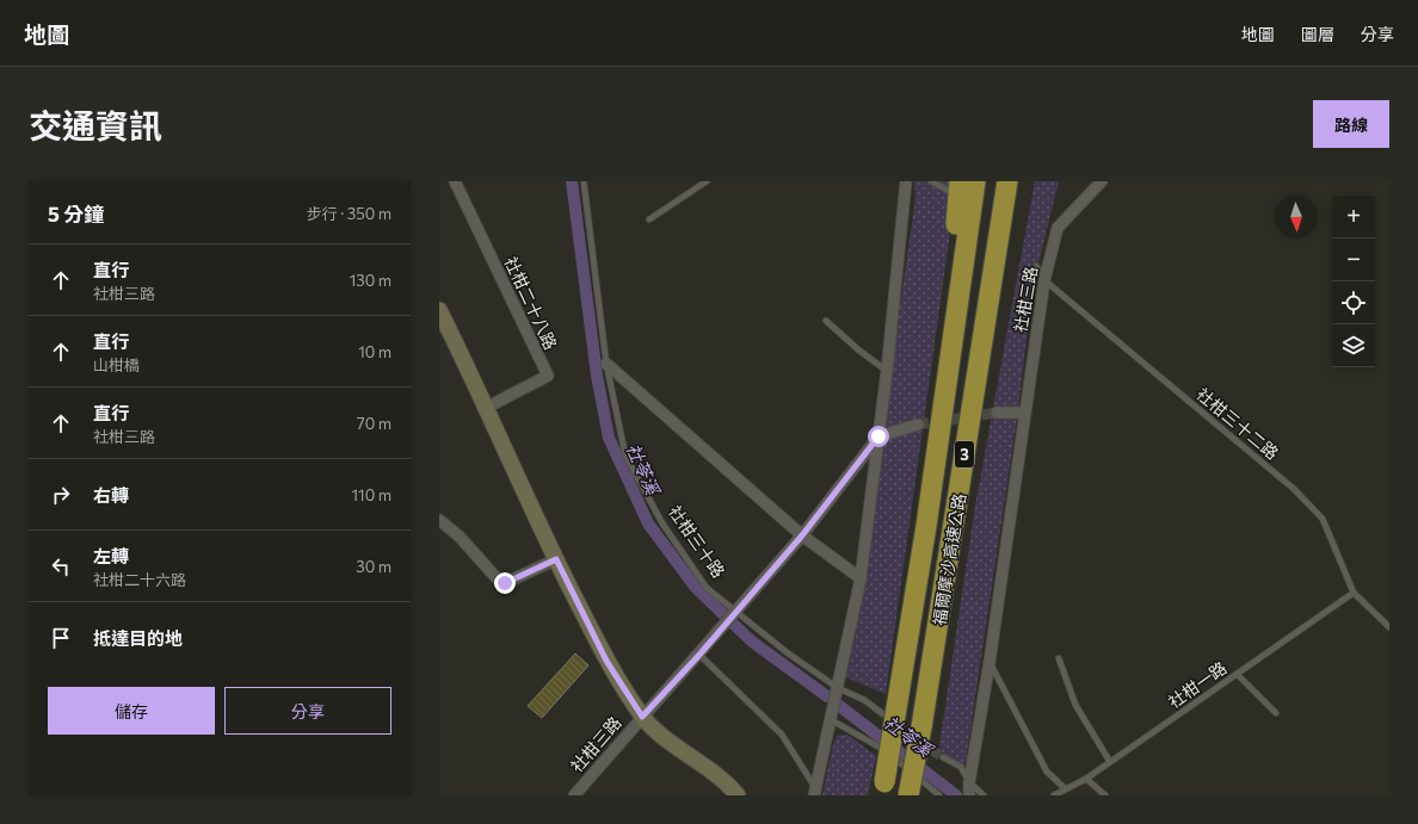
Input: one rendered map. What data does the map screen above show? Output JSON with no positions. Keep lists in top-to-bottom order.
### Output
{
  "streets": {
    "highway": ["3", "福爾摩沙高速公路"],
    "street": ["社柑三路", "社柑二十八路"],
    "lane": ["社柑三十二路", "社柑三十路", "社柑一路"]
  },
  "crossings": [
    ["社柑三路", "社柑三十二路"],
    ["社柑三路", "社柑三十路"],
    ["社柑三十二路", "社柑一路"],
    ["社柑三十路", "福爾摩沙高速公路"]
  ],
  "water": ["社苓溪"],
  "north": "bottom",
  "page": {
    "header": "地圖",
    "nav": ["地圖", "圖層", "分享"],
    "title": "交通資訊",
    "buttons": [
      "路線",
      ["儲存", "分享"]
    ],
    "heading": ["5 分鐘", "步行 · 350 m"],
    "map_buttons": ["+", "−"],
    "list": [
      ["直行", "社柑三路", "130 m"],
      ["直行", "山柑橋", "10 m"],
      ["直行", "社柑三路", "70 m"],
      ["右轉", "110 m"],
      ["左轉", "社柑二十六路", "30 m"],
      "抵達目的地"
    ]
  }
}
